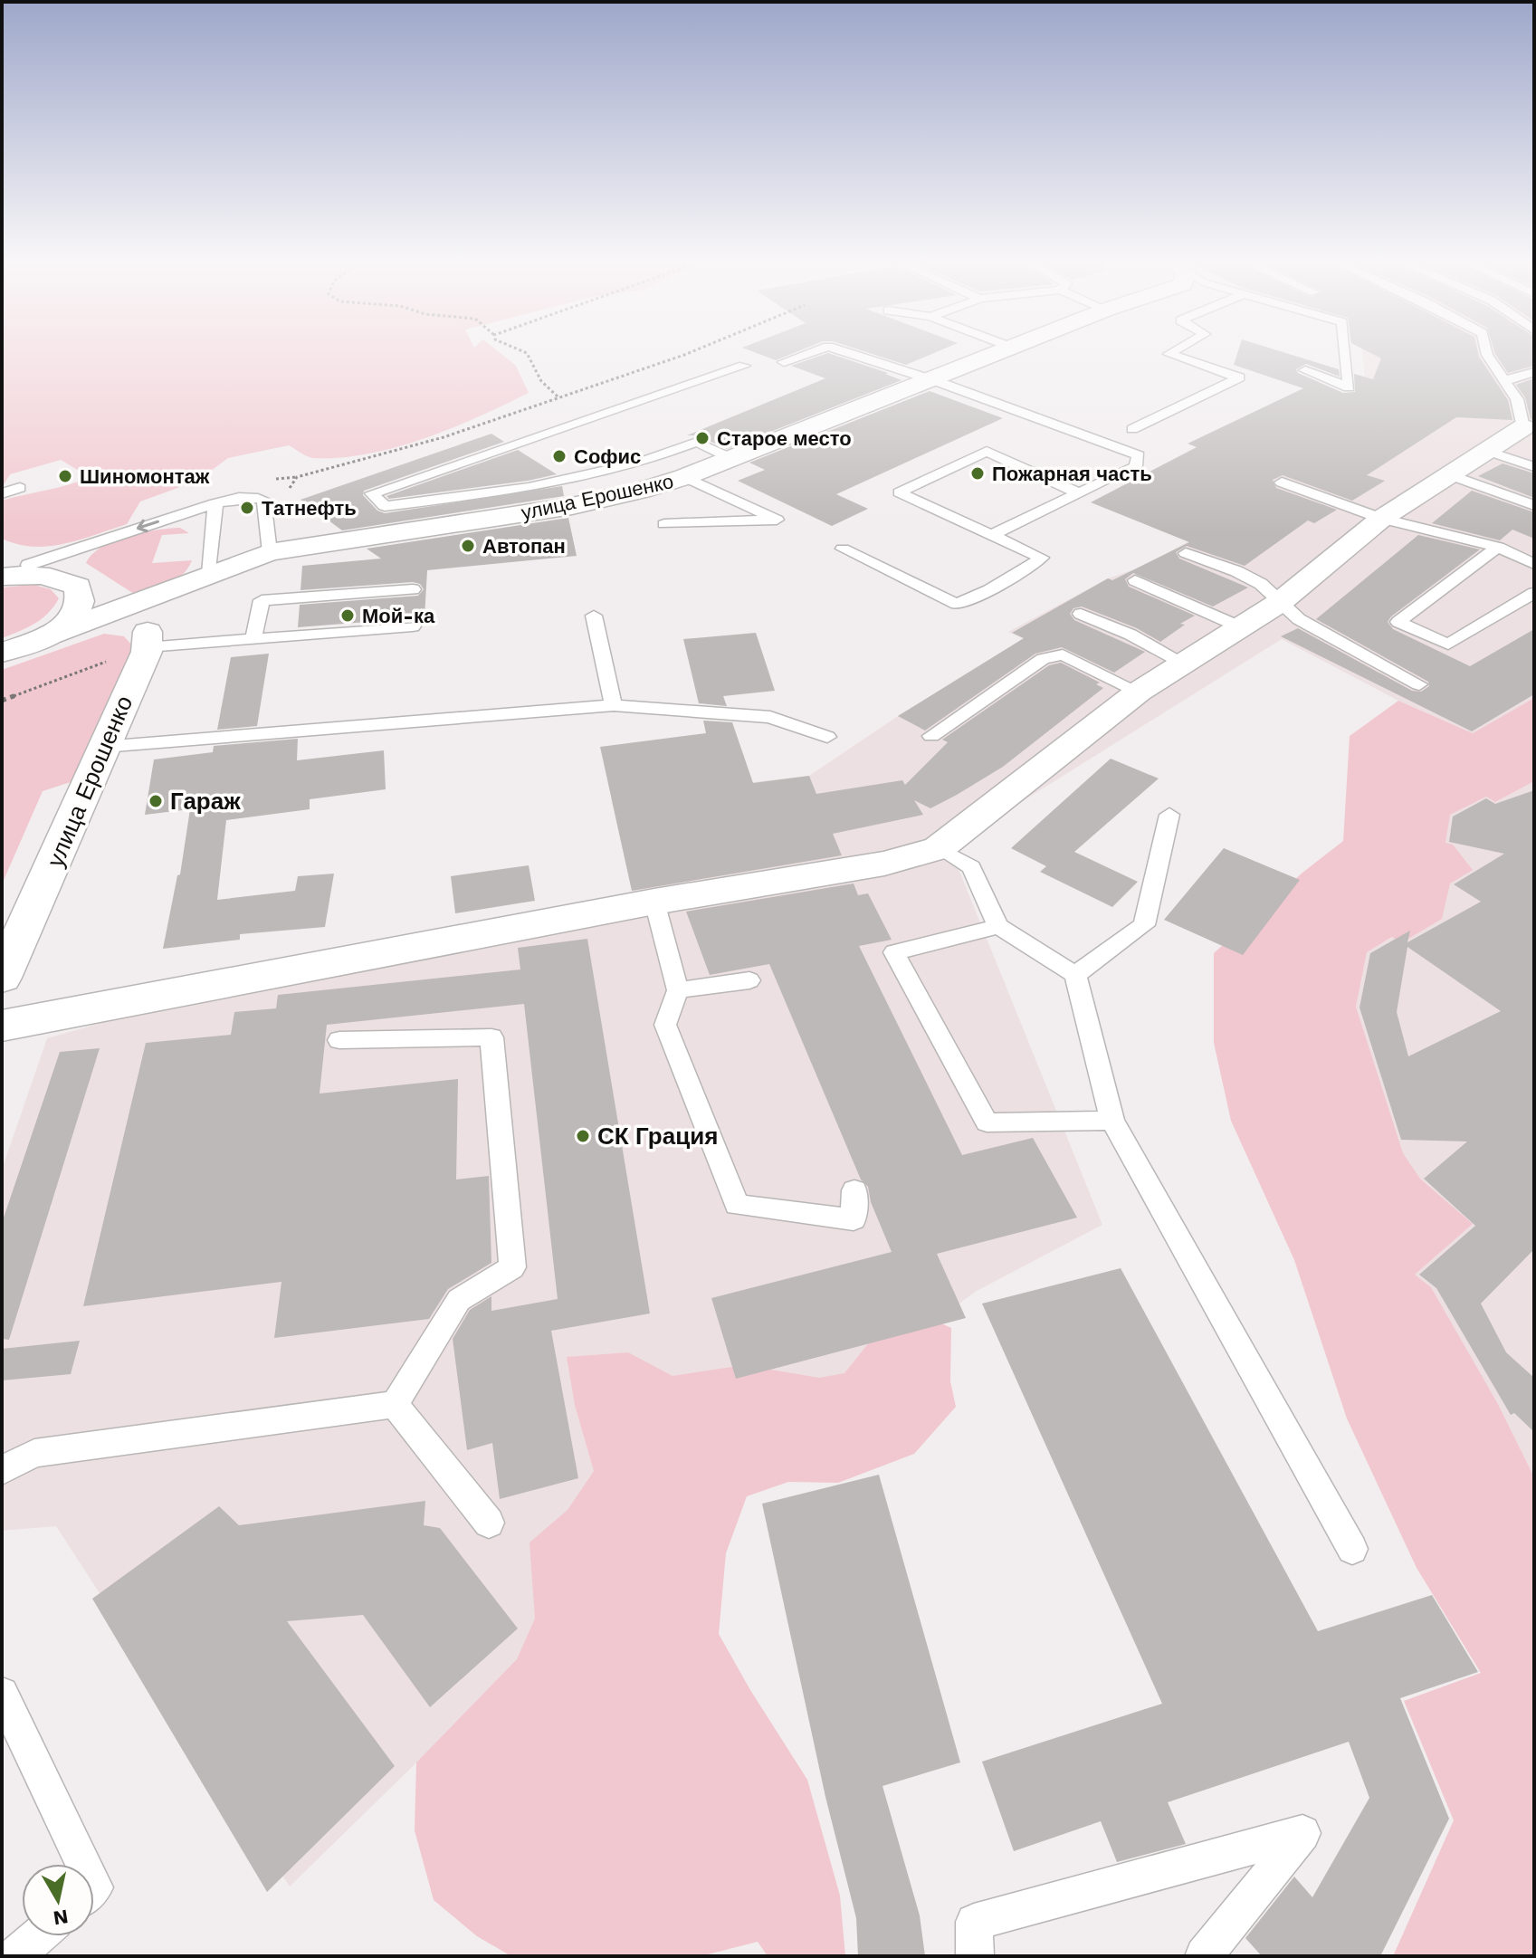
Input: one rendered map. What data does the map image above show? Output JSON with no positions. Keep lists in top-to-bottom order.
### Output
{
  "streets": {
    "street": ["улица Ерошенко"]
  },
  "places": [
    "Старое место",
    "Софис",
    "Пожарная часть",
    "Шиномонтаж",
    "Татнефть",
    "Автопан",
    "Мой-ка",
    "Гараж",
    "СК Грация"
  ],
  "north": "bottom"
}
